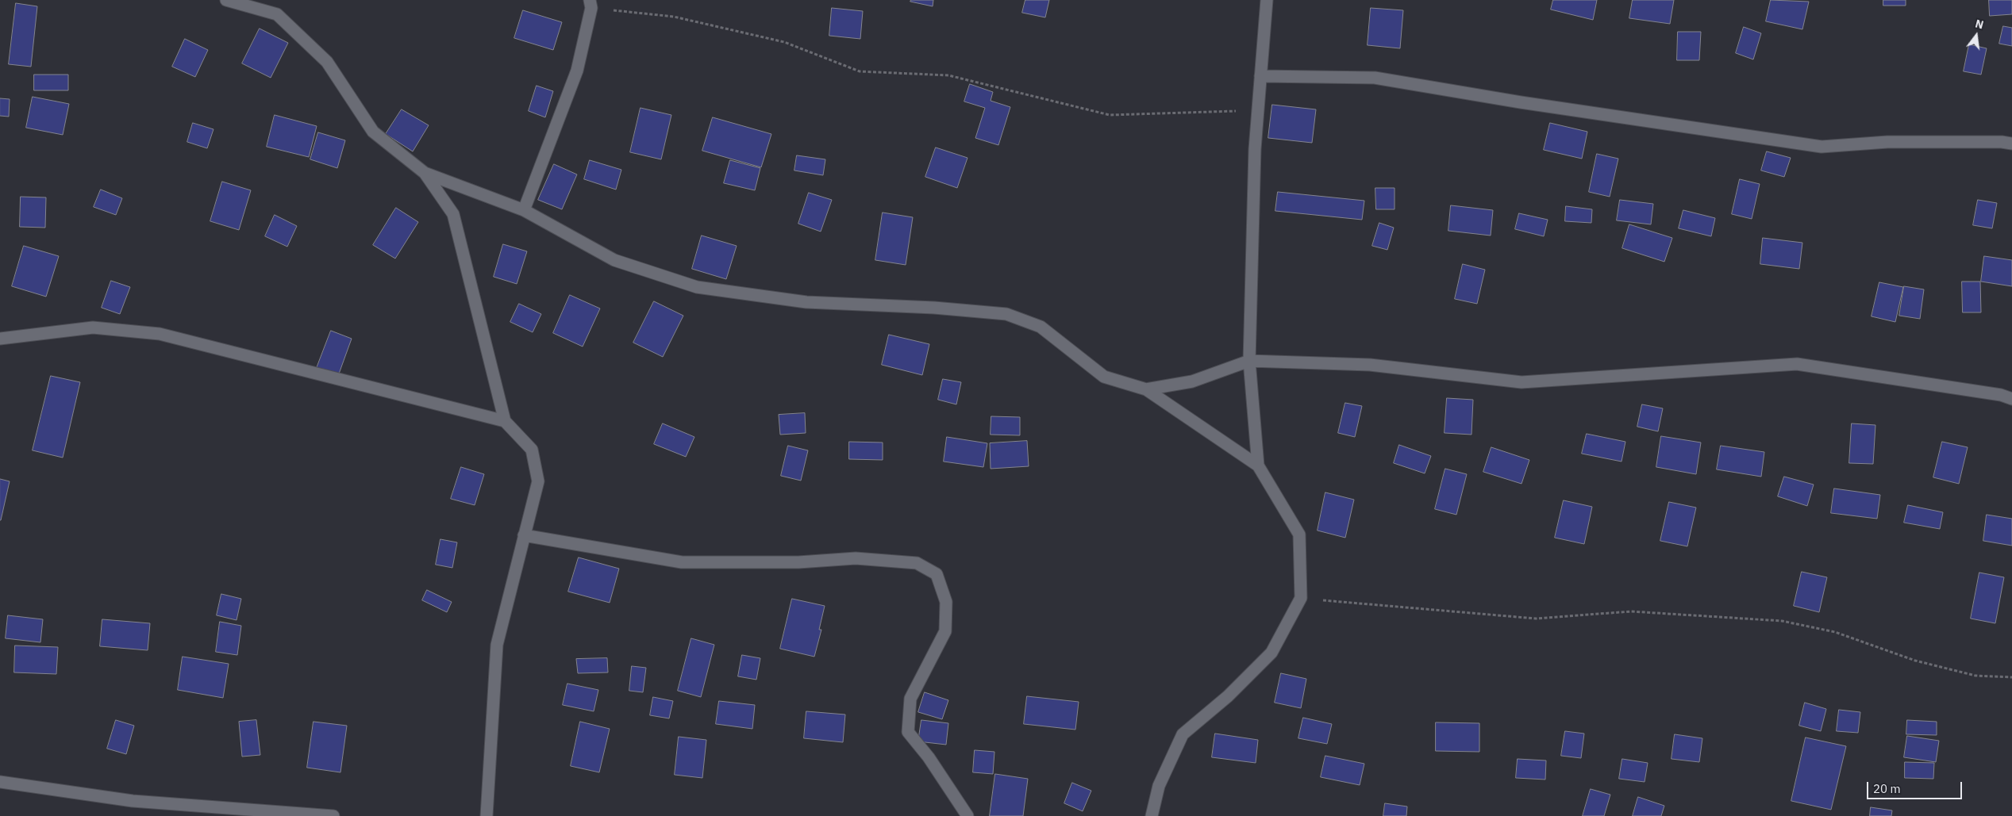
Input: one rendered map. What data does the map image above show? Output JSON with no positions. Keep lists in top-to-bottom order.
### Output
{
  "scale_bar": "20 m",
  "north": "top"
}
